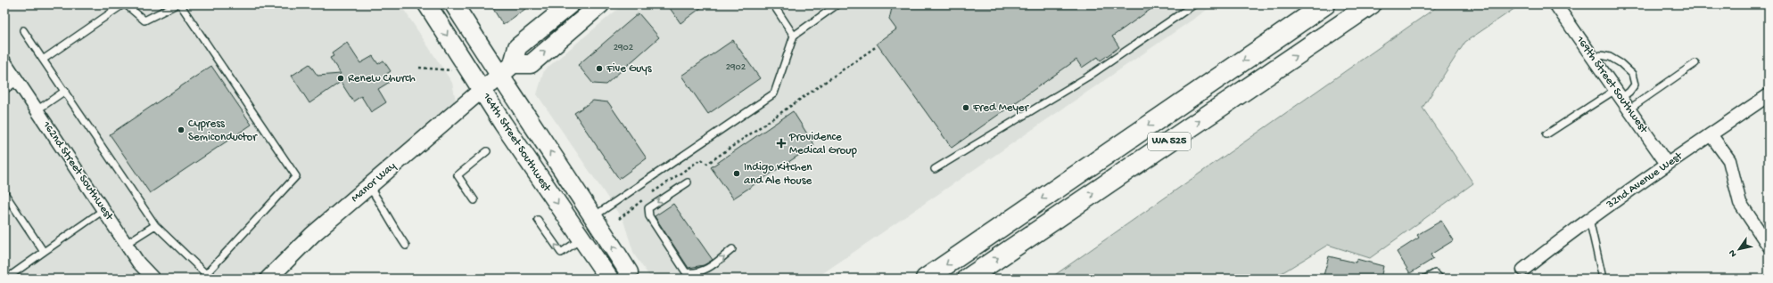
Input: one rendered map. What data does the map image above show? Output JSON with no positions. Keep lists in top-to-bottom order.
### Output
{
  "streets": {
    "highway": ["WA 525"],
    "main road": ["164th Street Southwest"],
    "street": [
      "169th Street Southwest",
      "162nd Street Southwest",
      "32nd Avenue West",
      "Manor Way"
    ]
  },
  "crossings": [
    ["169th Street Southwest", "32nd Avenue West"],
    ["164th Street Southwest", "Manor Way"]
  ],
  "places": {
    "other": [
      "Five Guys",
      "Renew Church",
      "Fred Meyer",
      "Cypress Semiconductor",
      "Indigo Kitchen and Ale House"
    ],
    "health": ["Providence Medical Group"]
  },
  "house_numbers": ["2902", "2902"],
  "north": "bottom left"
}
